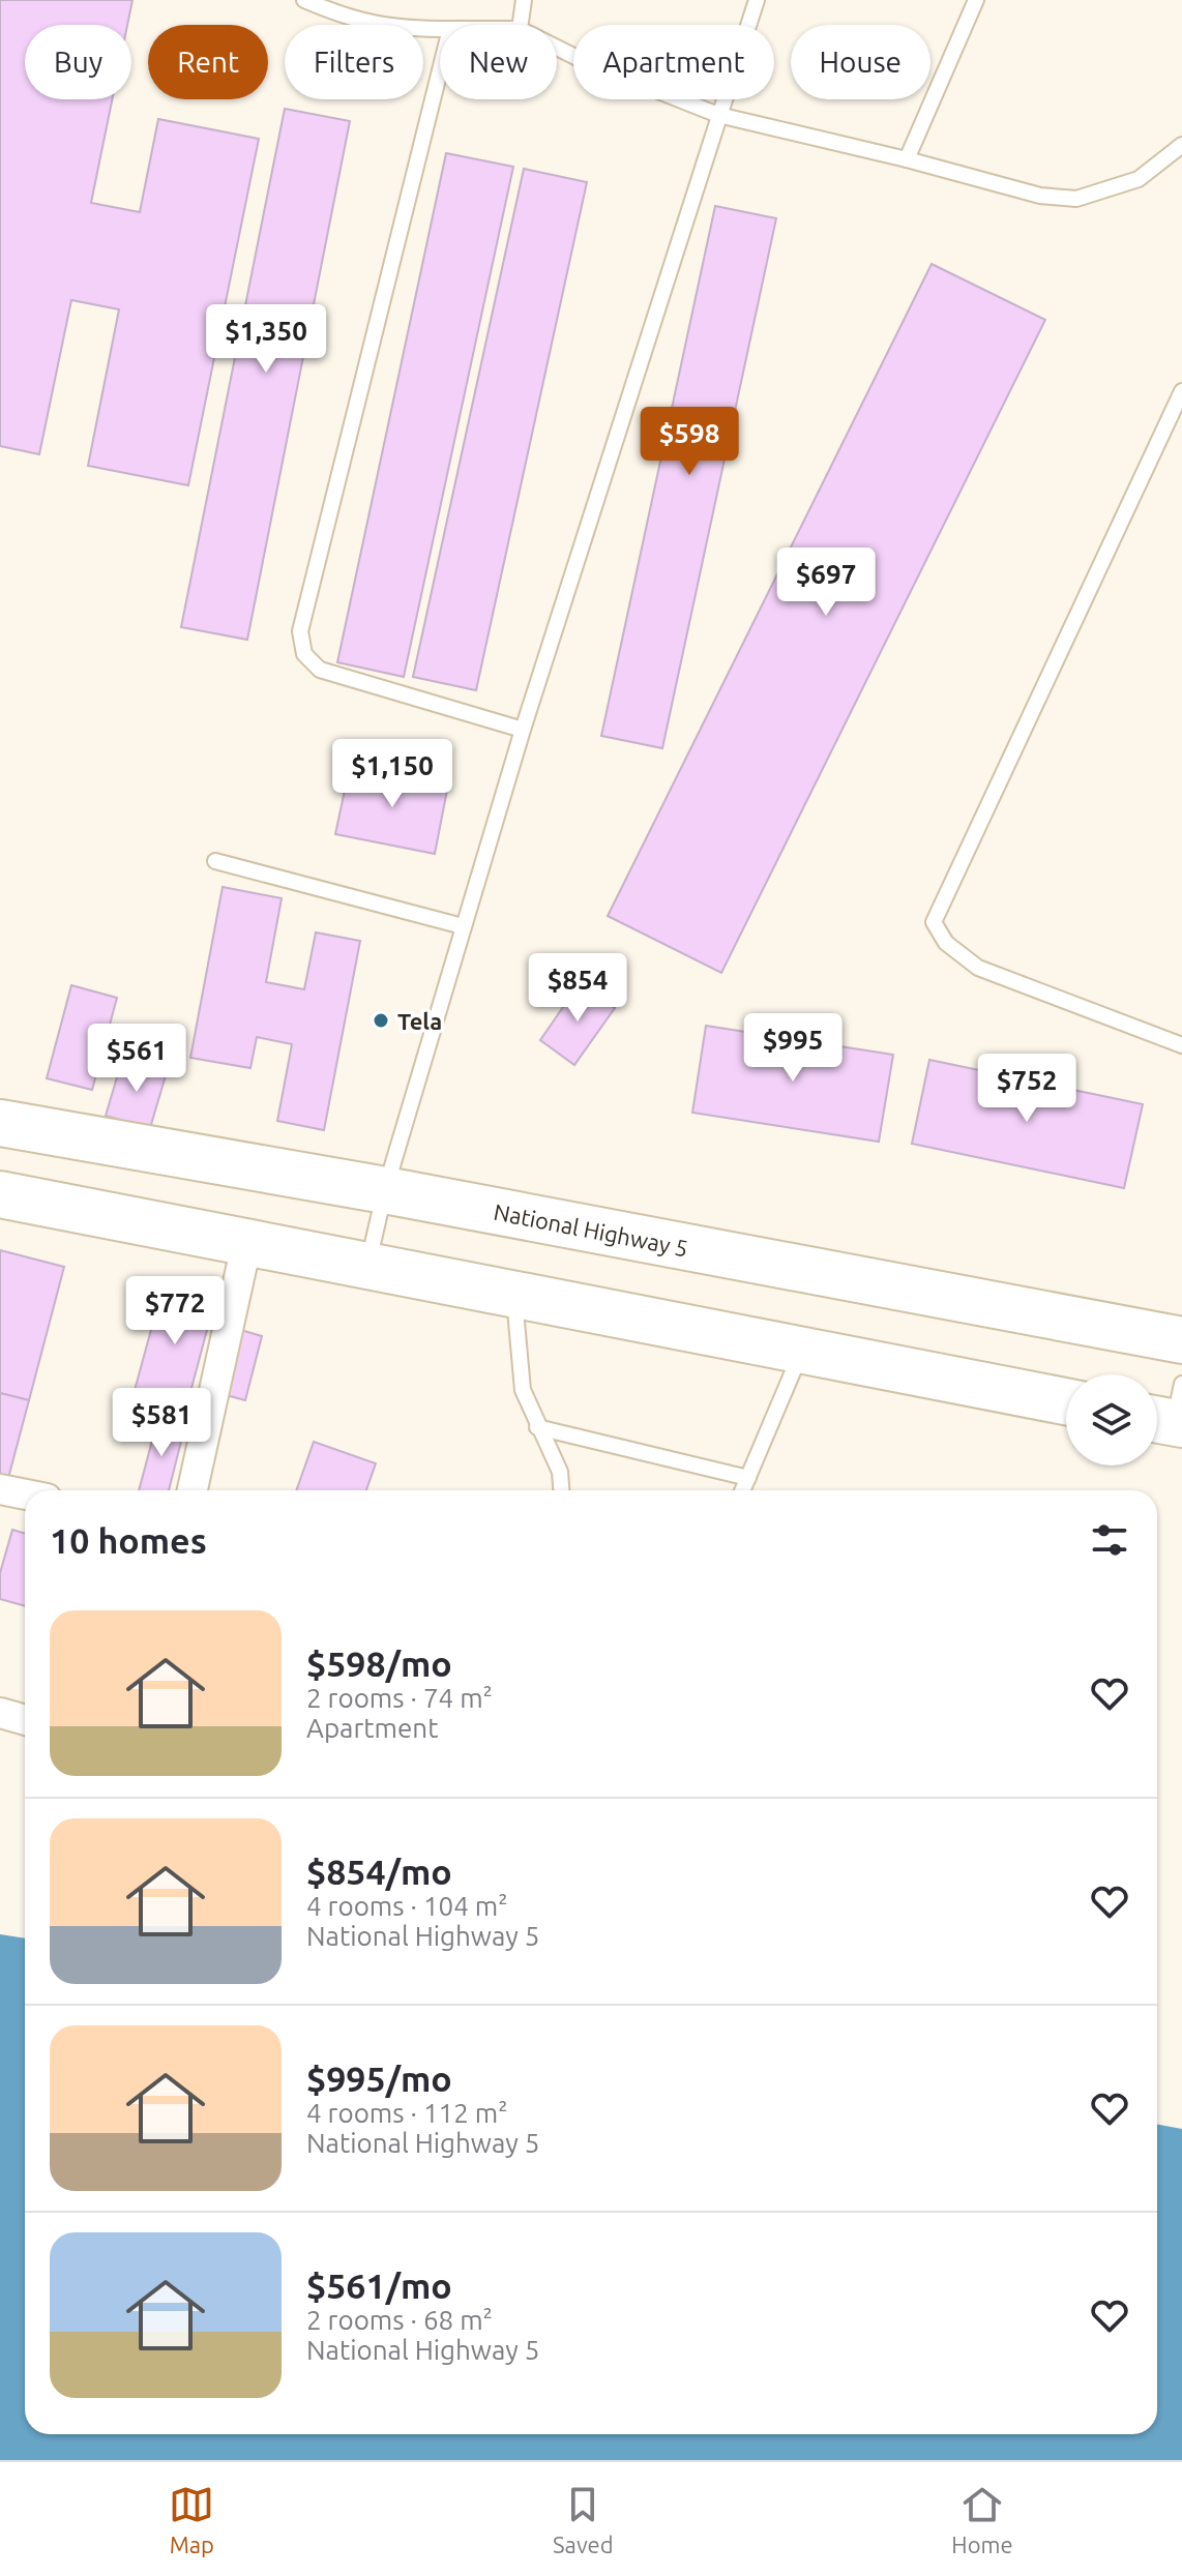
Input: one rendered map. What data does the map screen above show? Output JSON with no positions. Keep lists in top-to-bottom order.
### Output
{
  "streets": {
    "highway": ["National Highway 5"]
  },
  "places": ["Tela"],
  "page": {
    "chip": [
      "Buy",
      "Rent",
      "Filters",
      "New",
      "Apartment",
      "House"
    ],
    "price": [
      "$1,350",
      "$598",
      "$697",
      "$1,150",
      "$854",
      "$995",
      "$561",
      "$752",
      "$772",
      "$581"
    ],
    "heading": "10 homes",
    "list": [
      {
        "name": "$598/mo",
        "note": "2 rooms · 74 m² · Apartment"
      },
      {
        "name": "$854/mo",
        "note": "4 rooms · 104 m² · National Highway 5"
      },
      {
        "name": "$995/mo",
        "note": "4 rooms · 112 m² · National Highway 5"
      },
      {
        "name": "$561/mo",
        "note": "2 rooms · 68 m² · National Highway 5"
      }
    ],
    "tabs": ["Map", "Saved", "Home"]
  }
}
